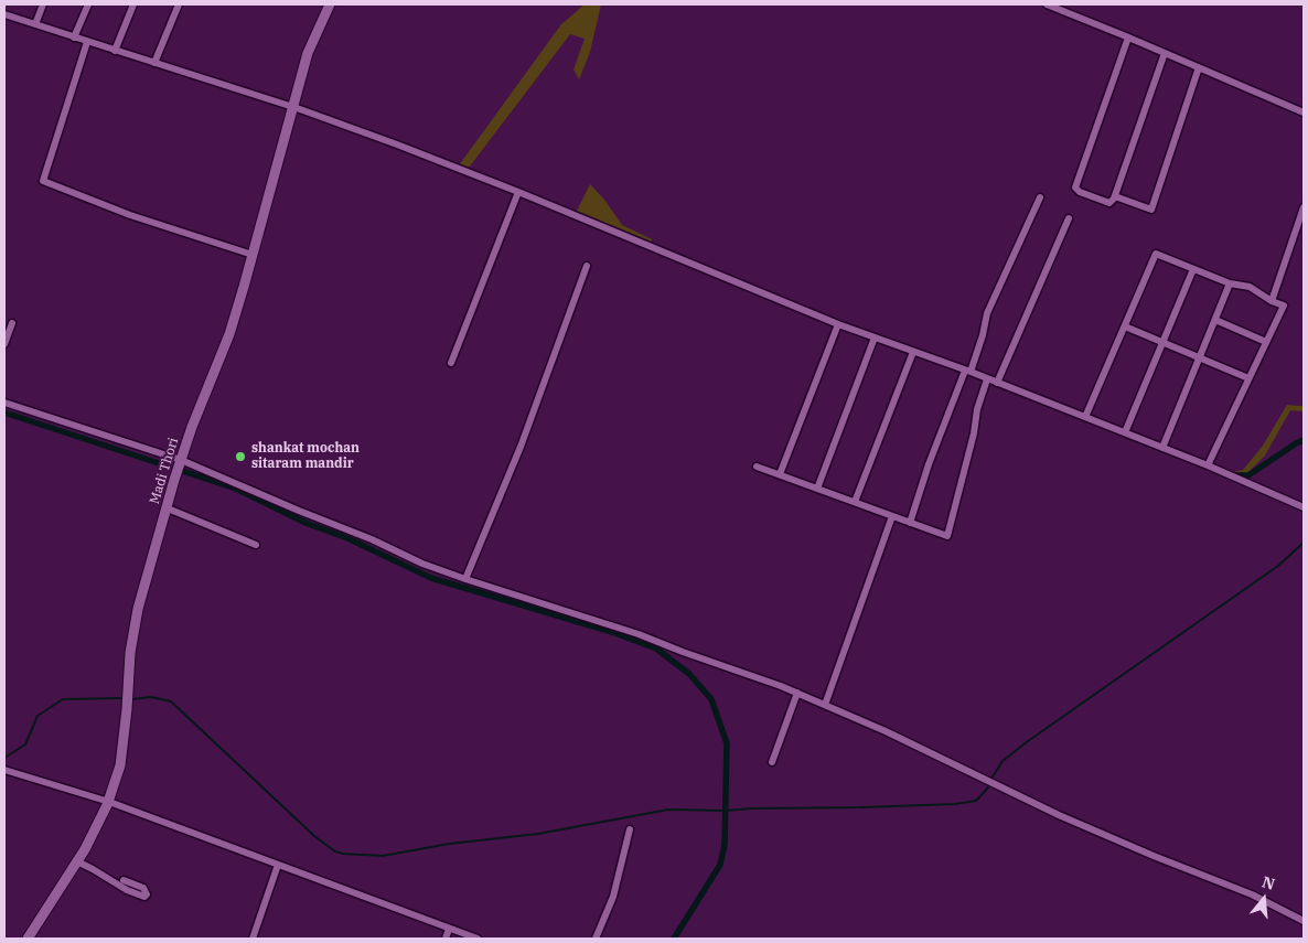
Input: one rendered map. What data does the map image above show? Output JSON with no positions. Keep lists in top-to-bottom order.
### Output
{
  "streets": {
    "main road": ["Madi Thori"]
  },
  "places": ["shankat mochan sitaram mandir"],
  "north": "top"
}
